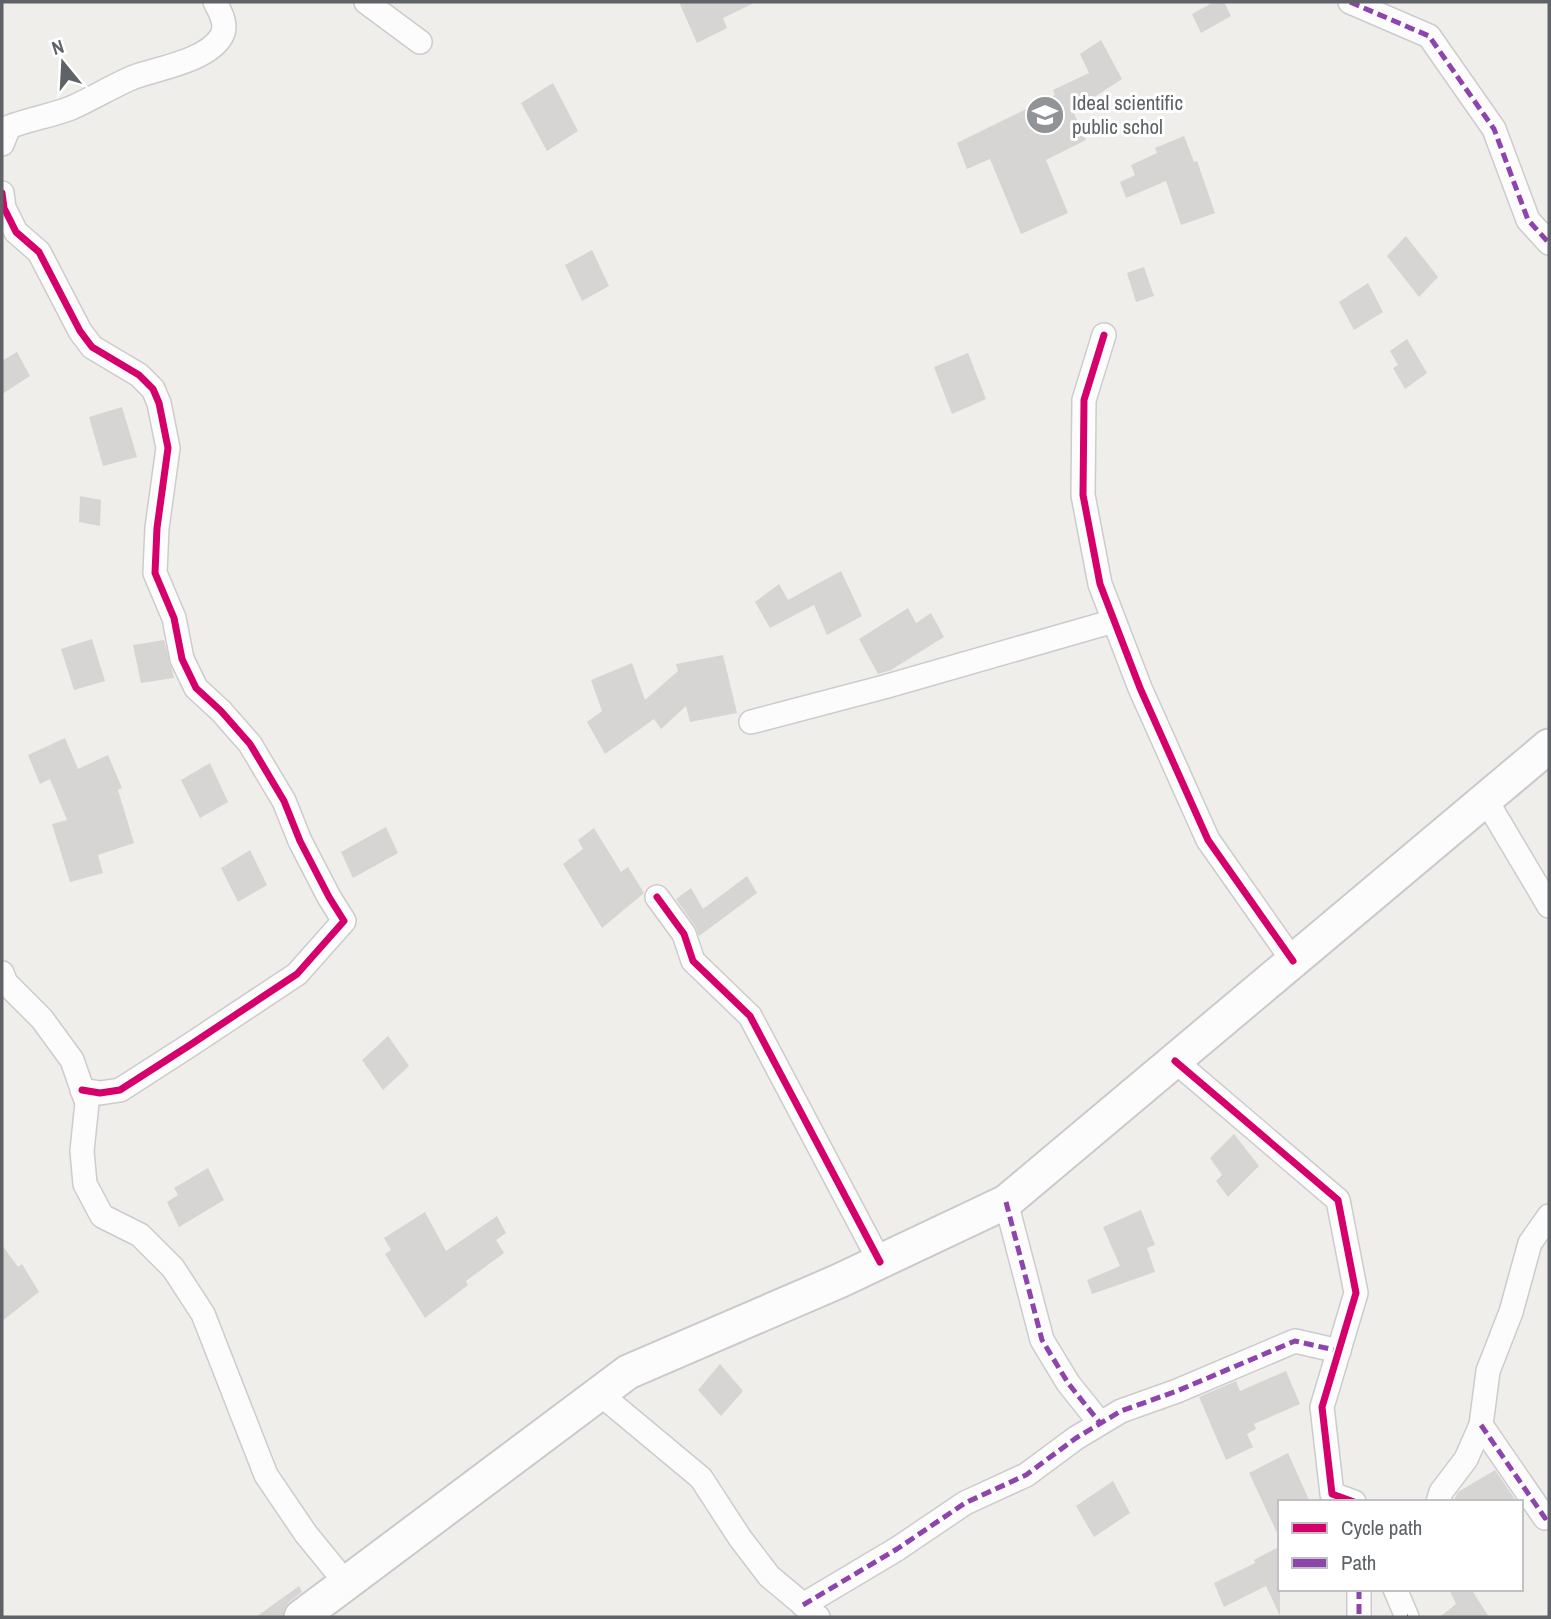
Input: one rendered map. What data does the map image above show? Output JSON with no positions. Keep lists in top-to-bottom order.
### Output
{
  "places": {
    "school or university": ["Ideal scientific public schol"]
  },
  "legend": ["Cycle path", "Path"],
  "north": "top"
}
